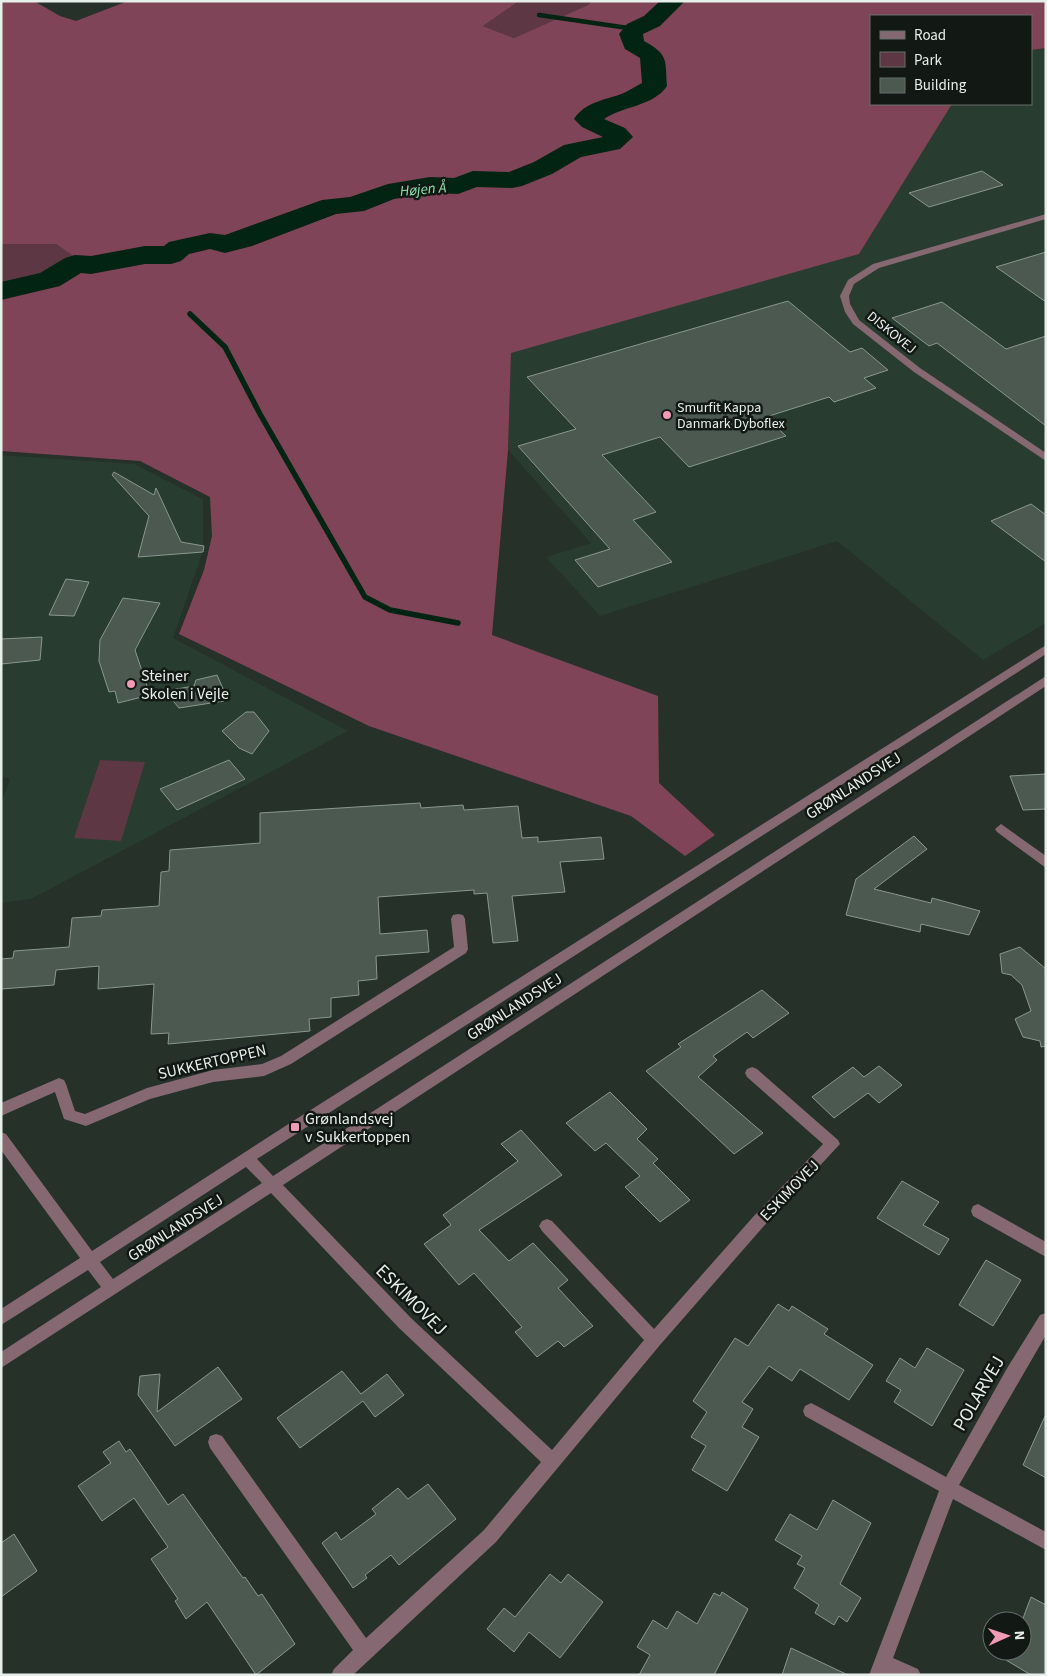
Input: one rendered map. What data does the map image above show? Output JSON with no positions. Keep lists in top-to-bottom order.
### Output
{
  "streets": {
    "street": [
      "DISKOVEJ",
      "GRØNLANDSVEJ",
      "SUKKERTOPPEN",
      "ESKIMOVEJ",
      "POLARVEJ"
    ]
  },
  "crossings": [
    ["GRØNLANDSVEJ", "ESKIMOVEJ"]
  ],
  "water": ["Højen Å"],
  "places": {
    "other": ["Smurfit Kappa Danmark Dyboflex", "Steiner Skolen i Vejle"],
    "transit": ["Grønlandsvej v Sukkertoppen"]
  },
  "legend": ["Road", "Park", "Building"],
  "north": "right"
}
